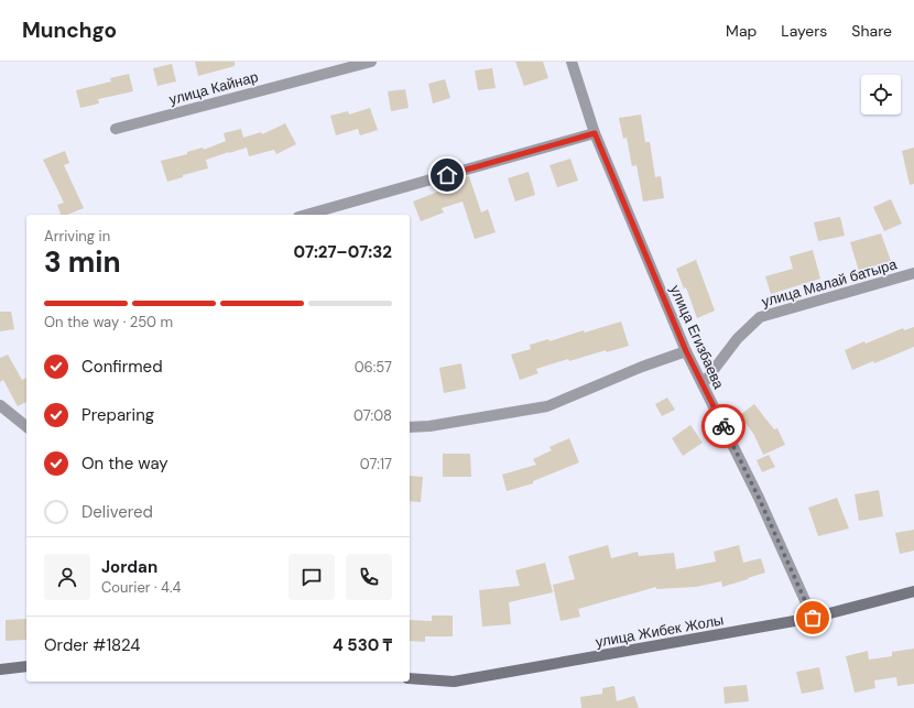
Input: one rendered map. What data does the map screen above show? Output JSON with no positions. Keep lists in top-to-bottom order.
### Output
{
  "streets": {
    "main road": ["улица Жибек Жолы"],
    "street": ["улица Кайнар", "улица Малай батыра", "улица Егизбаева"]
  },
  "crossings": [
    ["улица Малай батыра", "улица Егизбаева"],
    ["улица Егизбаева", "улица Жибек Жолы"]
  ],
  "page": {
    "header": "Munchgo",
    "nav": ["Map", "Layers", "Share"],
    "heading": ["3 min", "Arriving in", "07:27–07:32"],
    "panel": [
      "Jordan",
      "Courier · 4.4",
      "Order #1824",
      "4 530 ₸"
    ],
    "bar": "On the way · 250 m",
    "list": [
      ["Confirmed", "06:57"],
      ["Preparing", "07:08"],
      ["On the way", "07:17"],
      "Delivered"
    ]
  }
}
